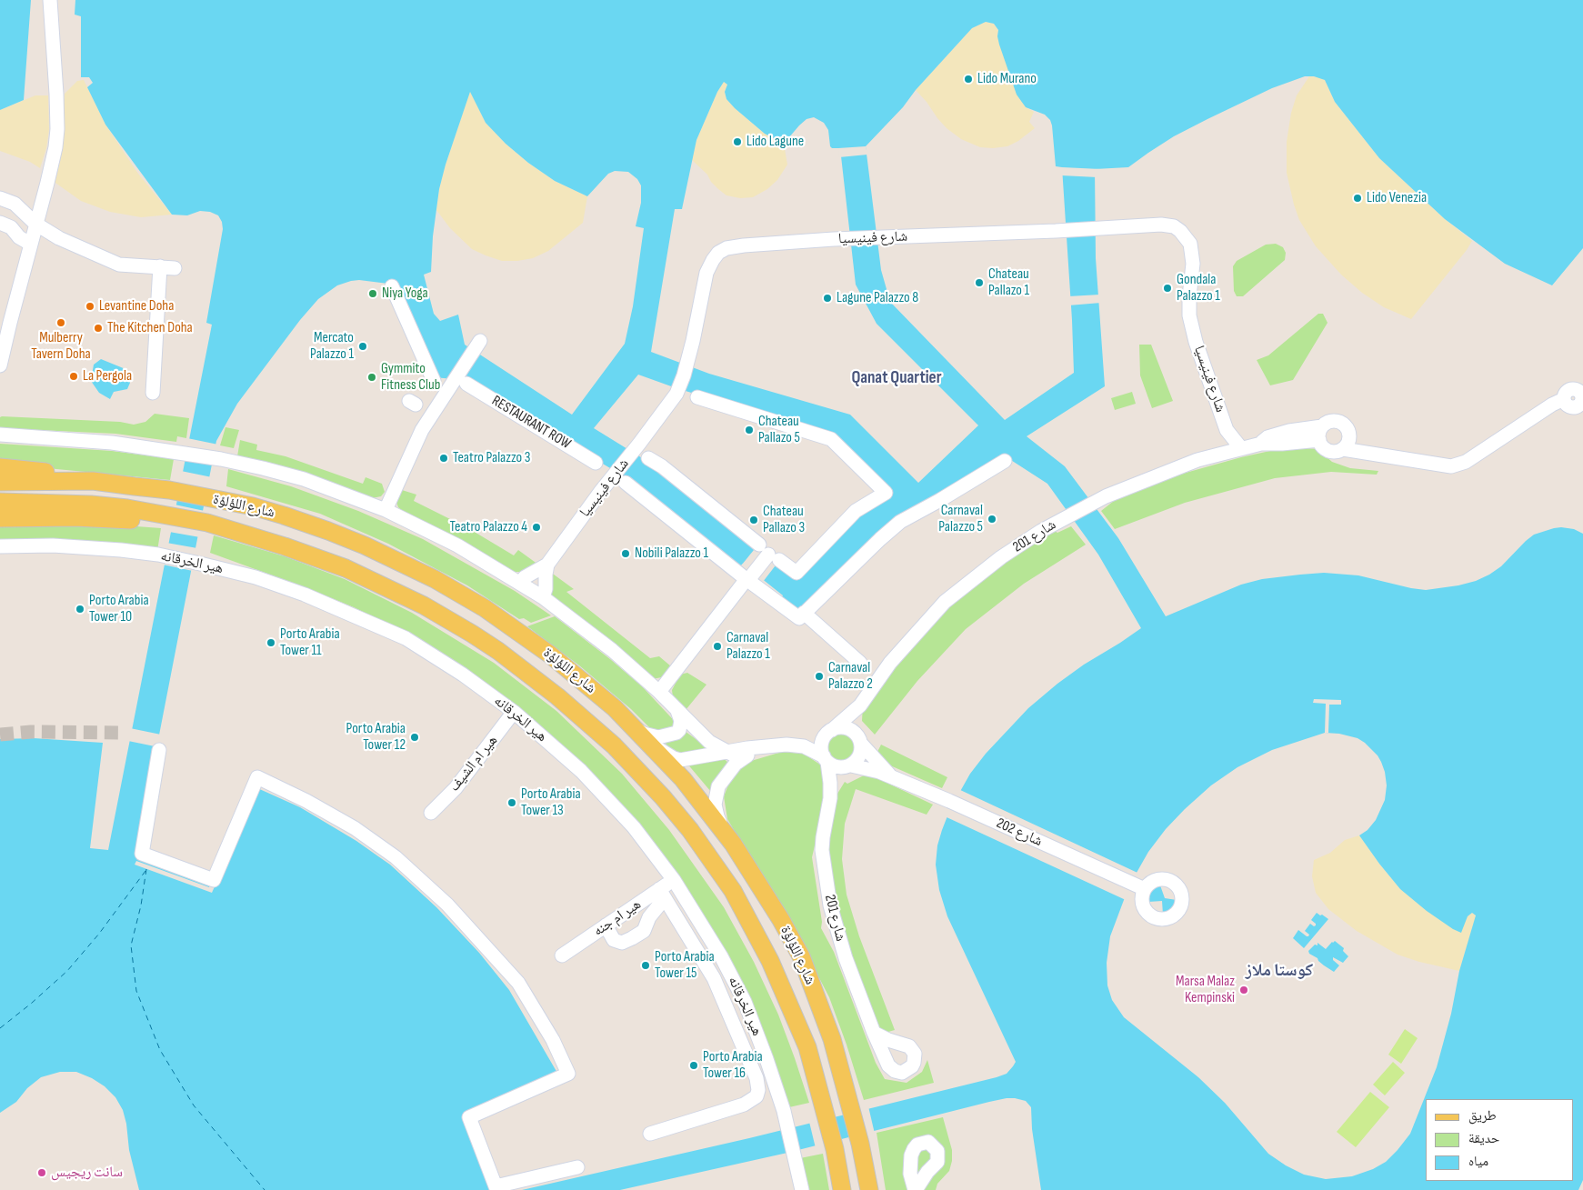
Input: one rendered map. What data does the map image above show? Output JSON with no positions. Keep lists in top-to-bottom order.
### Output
{
  "streets": {
    "main road": ["شارع اللؤلؤة"],
    "street": [
      "شارع فينيسيا",
      "RESTAURANT ROW",
      "شارع 201",
      "هير الخرقانه",
      "هير ام الشيف",
      "شارع 202",
      "هير ام جنه"
    ]
  },
  "crossings": [
    ["شارع فينيسيا", "شارع 201"],
    ["شارع اللؤلؤة", "شارع 201"],
    ["شارع 201", "شارع 202"],
    ["هير الخرقانه", "هير ام الشيف"],
    ["هير الخرقانه", "هير ام جنه"]
  ],
  "districts": ["Qanat Quartier", "كوستا ملاز"],
  "places": [
    "Lido Murano",
    "Lido Lagune",
    "Lido Venezia",
    "Chateau Pallazo 1",
    "Gondala Palazzo 1",
    "Niya Yoga",
    "Lagune Palazzo 8",
    "Levantine Doha",
    "Mulberry Tavern Doha",
    "The Kitchen Doha",
    "Mercato Palazzo 1",
    "La Pergola",
    "Gymmito Fitness Club",
    "Chateau Pallazo 5",
    "Teatro Palazzo 3",
    "Carnaval Palazzo 5",
    "Chateau Pallazo 3",
    "Teatro Palazzo 4",
    "Nobili Palazzo 1",
    "Porto Arabia Tower 10",
    "Porto Arabia Tower 11",
    "Carnaval Palazzo 1",
    "Carnaval Palazzo 2",
    "Porto Arabia Tower 12",
    "Porto Arabia Tower 13",
    "Porto Arabia Tower 15",
    "Marsa Malaz Kempinski",
    "Porto Arabia Tower 16",
    "سانت ريجيس"
  ],
  "legend": ["طريق", "حديقة", "مياه"]
}
